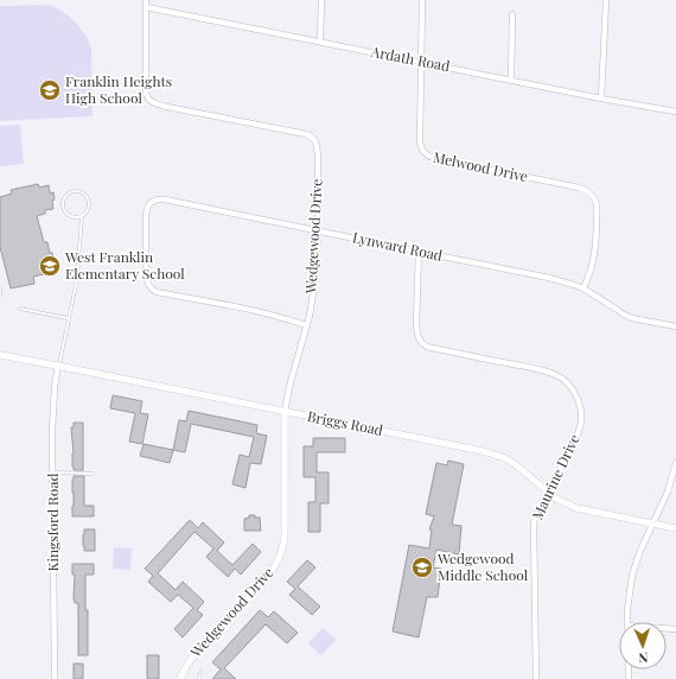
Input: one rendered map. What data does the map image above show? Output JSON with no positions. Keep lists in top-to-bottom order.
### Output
{
  "streets": {
    "street": [
      "Ardath Road",
      "Melwood Drive",
      "Wedgewood Drive",
      "Lynward Road",
      "Briggs Road",
      "Maurine Drive",
      "Kingsford Road"
    ]
  },
  "crossings": [
    ["Ardath Road", "Melwood Drive"],
    ["Ardath Road", "Wedgewood Drive"],
    ["Melwood Drive", "Lynward Road"],
    ["Wedgewood Drive", "Lynward Road"],
    ["Wedgewood Drive", "Briggs Road"],
    ["Lynward Road", "Maurine Drive"],
    ["Briggs Road", "Maurine Drive"],
    ["Briggs Road", "Kingsford Road"]
  ],
  "places": {
    "school or university": ["Franklin Heights High School", "West Franklin Elementary School", "Wedgewood Middle School"]
  },
  "north": "bottom"
}
